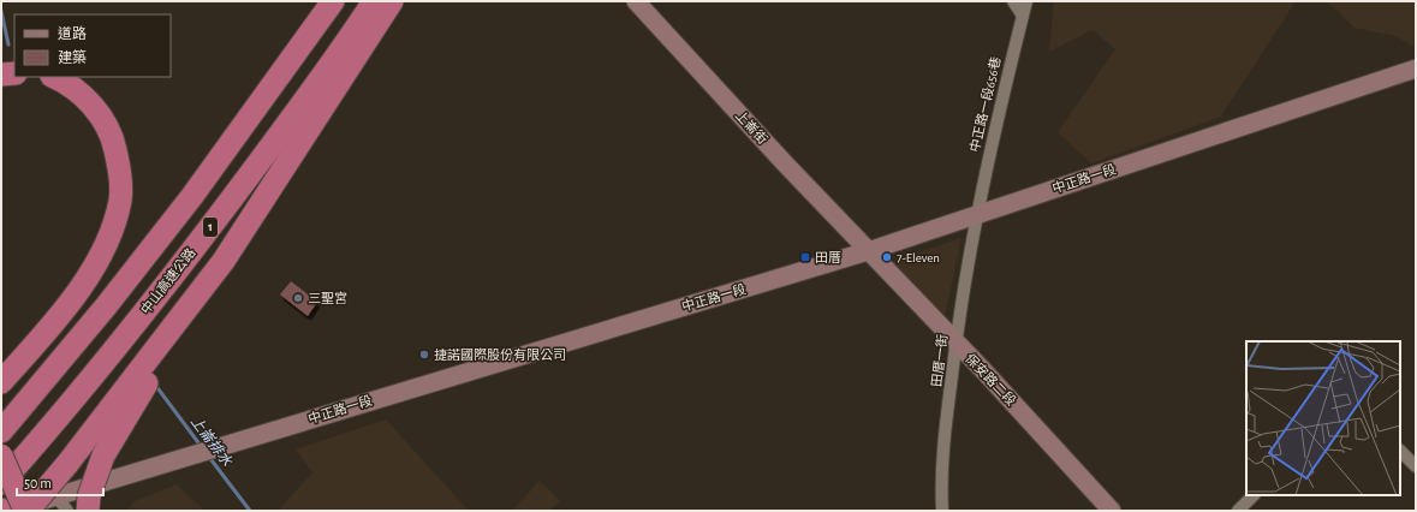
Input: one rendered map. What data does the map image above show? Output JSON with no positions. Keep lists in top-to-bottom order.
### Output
{
  "streets": {
    "highway": ["1", "中山高速公路"],
    "main road": ["上崙街", "中正路一段", "保安路二段"],
    "street": ["中正路一段656巷", "田厝一街"]
  },
  "crossings": [
    ["中正路一段656巷", "中正路一段"],
    ["中正路一段656巷", "田厝一街"],
    ["上崙街", "中正路一段"],
    ["上崙街", "保安路二段"],
    ["中正路一段", "田厝一街"],
    ["中正路一段", "保安路二段"],
    ["田厝一街", "保安路二段"]
  ],
  "water": ["上崙排水"],
  "places": {
    "transit": ["田厝"],
    "other": ["7-Eleven", "三聖宮", "捷諾國際股份有限公司"]
  },
  "legend": ["道路", "建築"],
  "scale_bar": "50 m"
}
